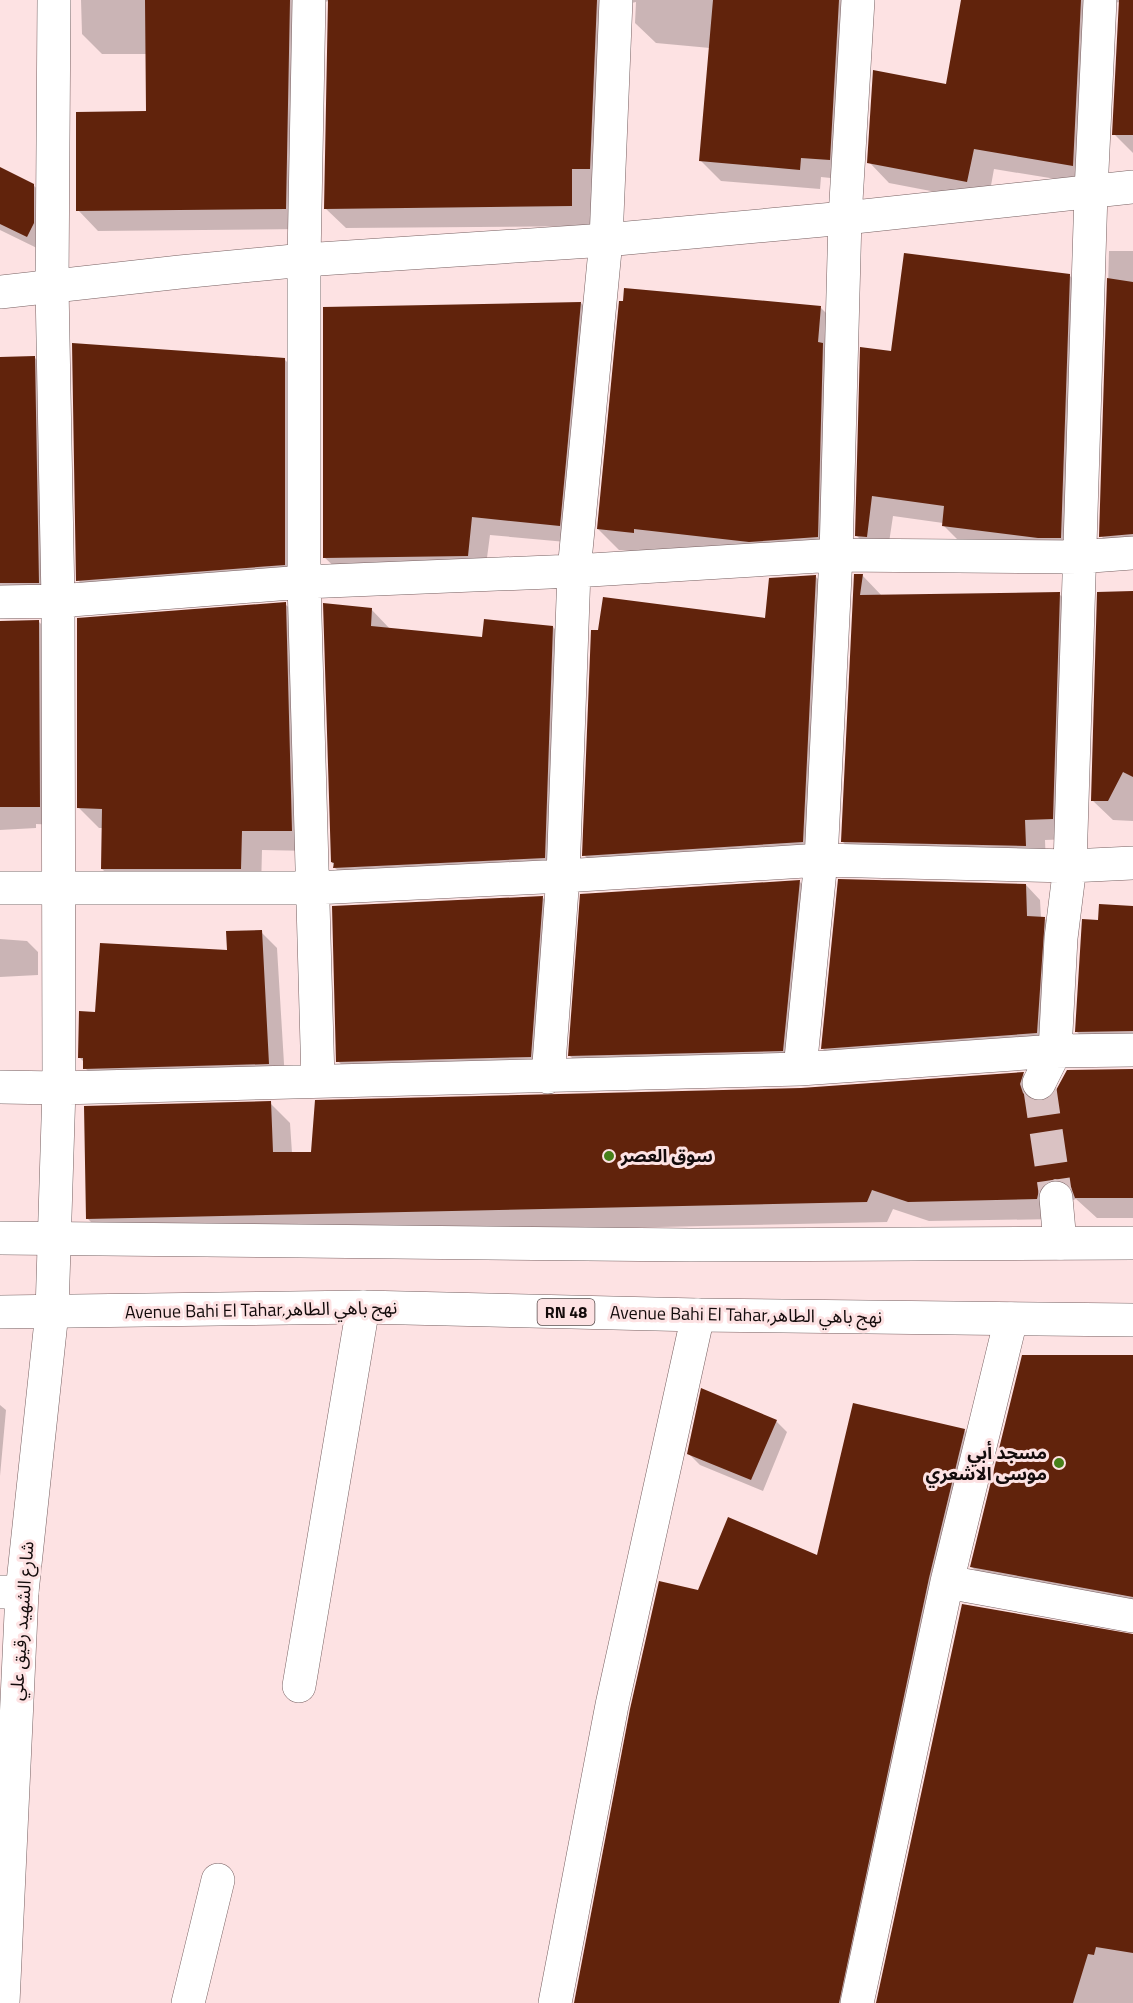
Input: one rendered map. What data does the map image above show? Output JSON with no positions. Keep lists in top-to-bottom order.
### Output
{
  "streets": {
    "street": ["Avenue Bahi El Tahar,نهج باهي الطاهر", "RN 48", "شارع الشهيد رقيق علي"]
  },
  "crossings": [
    ["Avenue Bahi El Tahar,نهج باهي الطاهر", "شارع الشهيد رقيق علي"]
  ],
  "places": ["سوق العصر", "مسجد أبي موسى الاشعري"]
}
